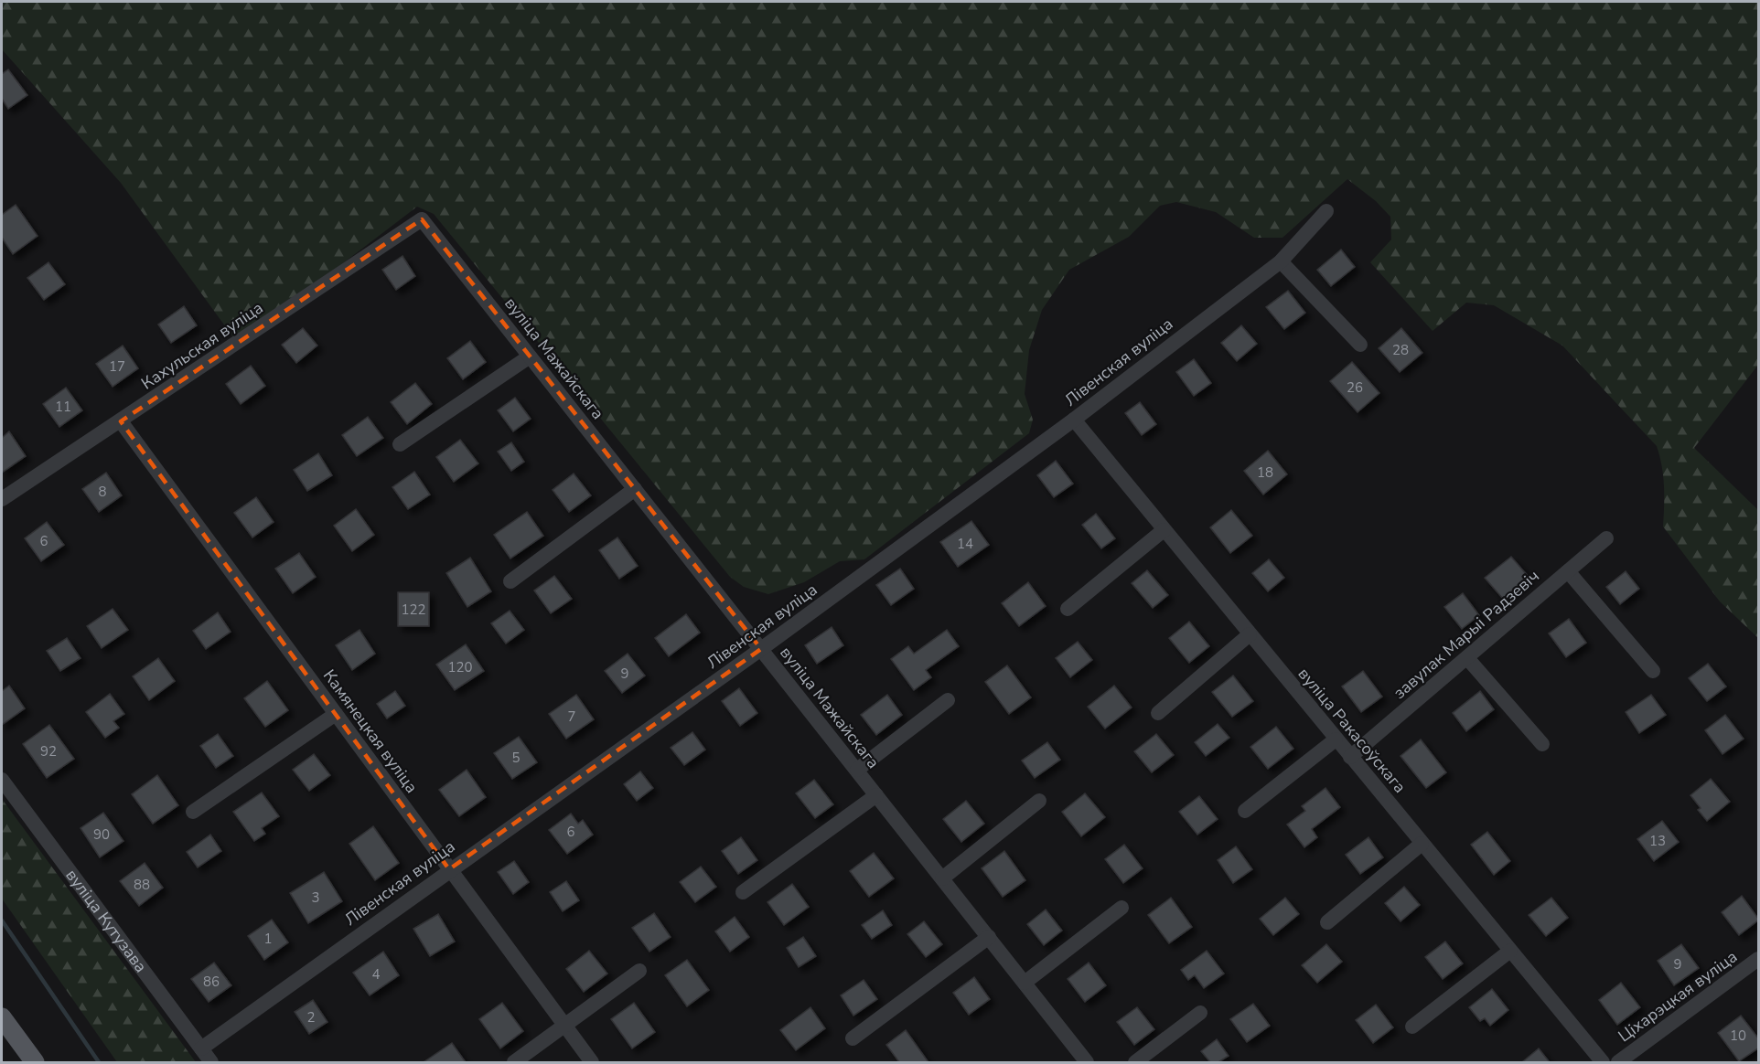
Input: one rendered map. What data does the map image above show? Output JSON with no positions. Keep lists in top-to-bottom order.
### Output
{
  "streets": {
    "street": [
      "Кахульская вуліца",
      "вуліца Мажайскага",
      "Лівенская вуліца",
      "завулак Марыі Радзевіч",
      "вуліца Ракасоўскага",
      "Камянецкая вуліца",
      "вуліца Кутузава",
      "Ціхарэцкая вуліца"
    ]
  },
  "crossings": [
    ["Кахульская вуліца", "вуліца Мажайскага"],
    ["Кахульская вуліца", "Камянецкая вуліца"],
    ["вуліца Мажайскага", "Лівенская вуліца"],
    ["Лівенская вуліца", "вуліца Ракасоўскага"],
    ["Лівенская вуліца", "Камянецкая вуліца"],
    ["Лівенская вуліца", "вуліца Кутузава"],
    ["завулак Марыі Радзевіч", "вуліца Ракасоўскага"]
  ],
  "house_numbers": [
    "28",
    "17",
    "26",
    "11",
    "18",
    "8",
    "6",
    "14",
    "122",
    "120",
    "9",
    "7",
    "92",
    "5",
    "6",
    "90",
    "13",
    "88",
    "3",
    "1",
    "9",
    "4",
    "86",
    "2",
    "10"
  ]
}
